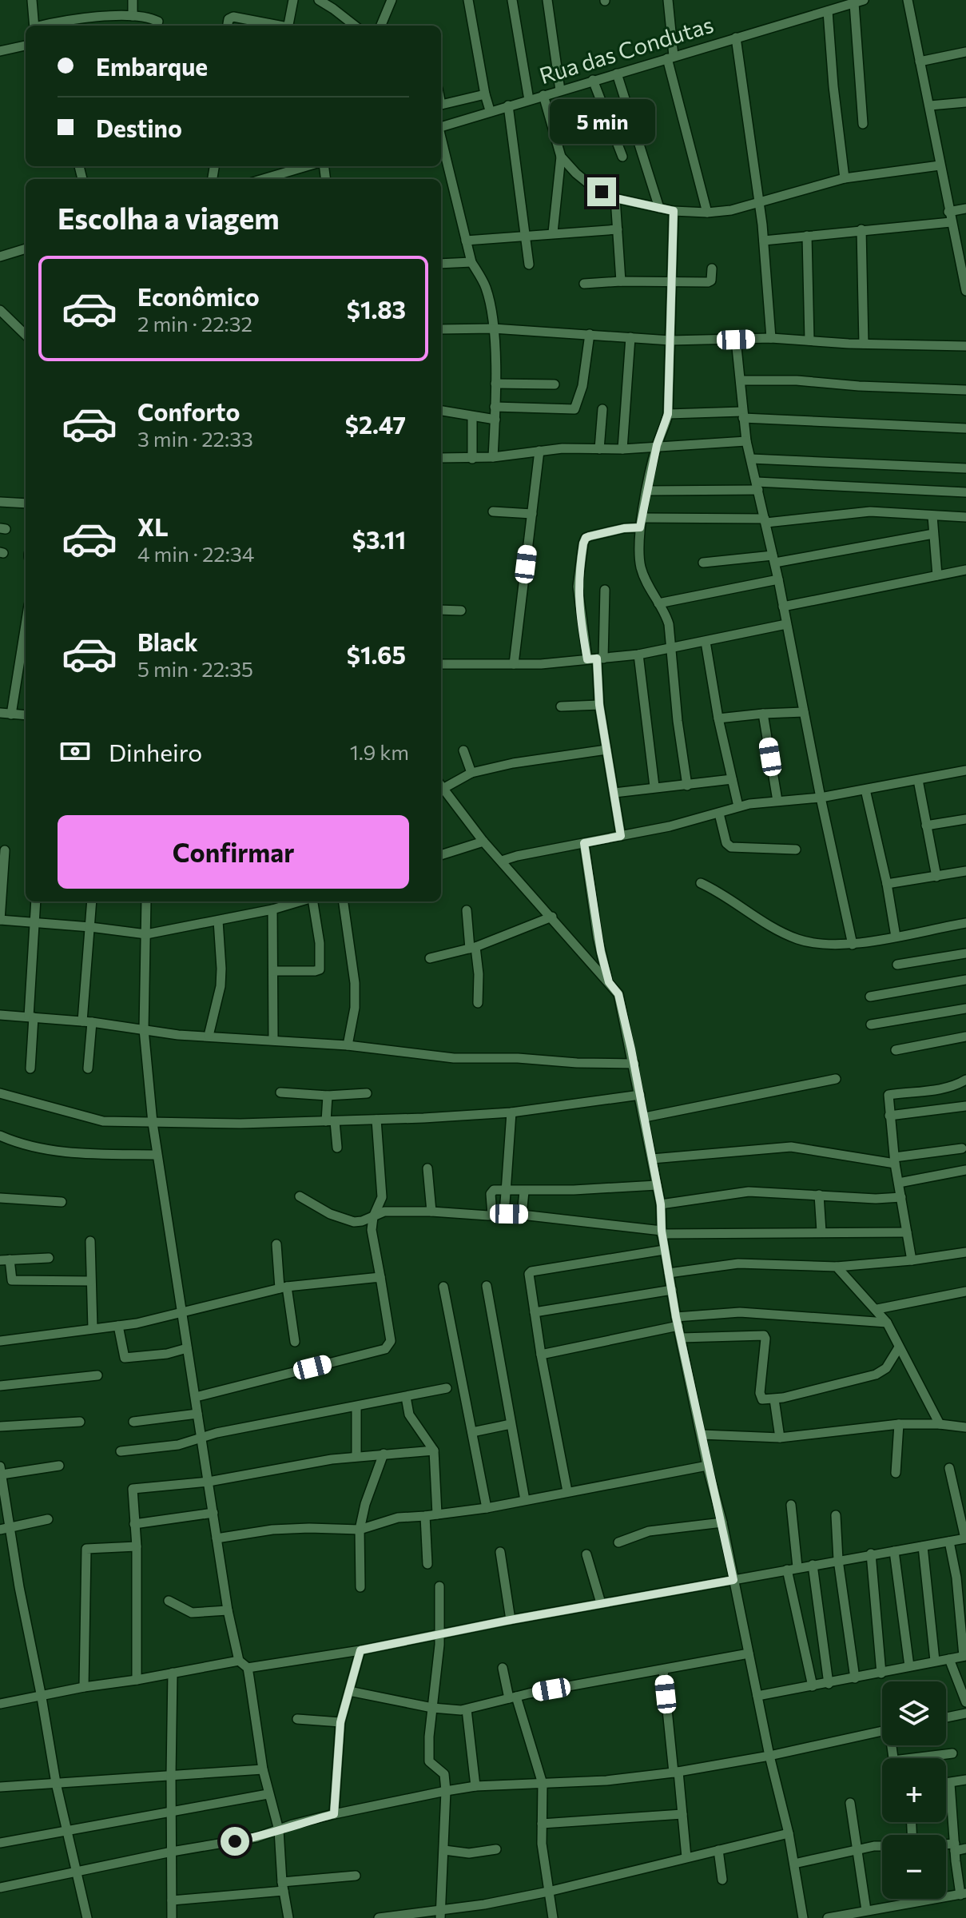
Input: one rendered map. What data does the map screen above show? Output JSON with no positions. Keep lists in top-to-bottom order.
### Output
{
  "streets": {
    "street": ["Rua das Condutas"]
  },
  "page": {
    "banner": ["Embarque", "Destino"],
    "bubble": "5 min",
    "heading": "Escolha a viagem",
    "list": [
      {
        "name": "Econômico",
        "note": "2 min · 22:32",
        "value": "$1.83"
      },
      {
        "name": "Conforto",
        "note": "3 min · 22:33",
        "value": "$2.47"
      },
      {
        "name": "XL",
        "note": "4 min · 22:34",
        "value": "$3.11"
      },
      {
        "name": "Black",
        "note": "5 min · 22:35",
        "value": "$1.65"
      }
    ],
    "pay": ["Dinheiro", "1.9 km"],
    "buttons": "Confirmar",
    "map_buttons": ["+", "−"]
  }
}
